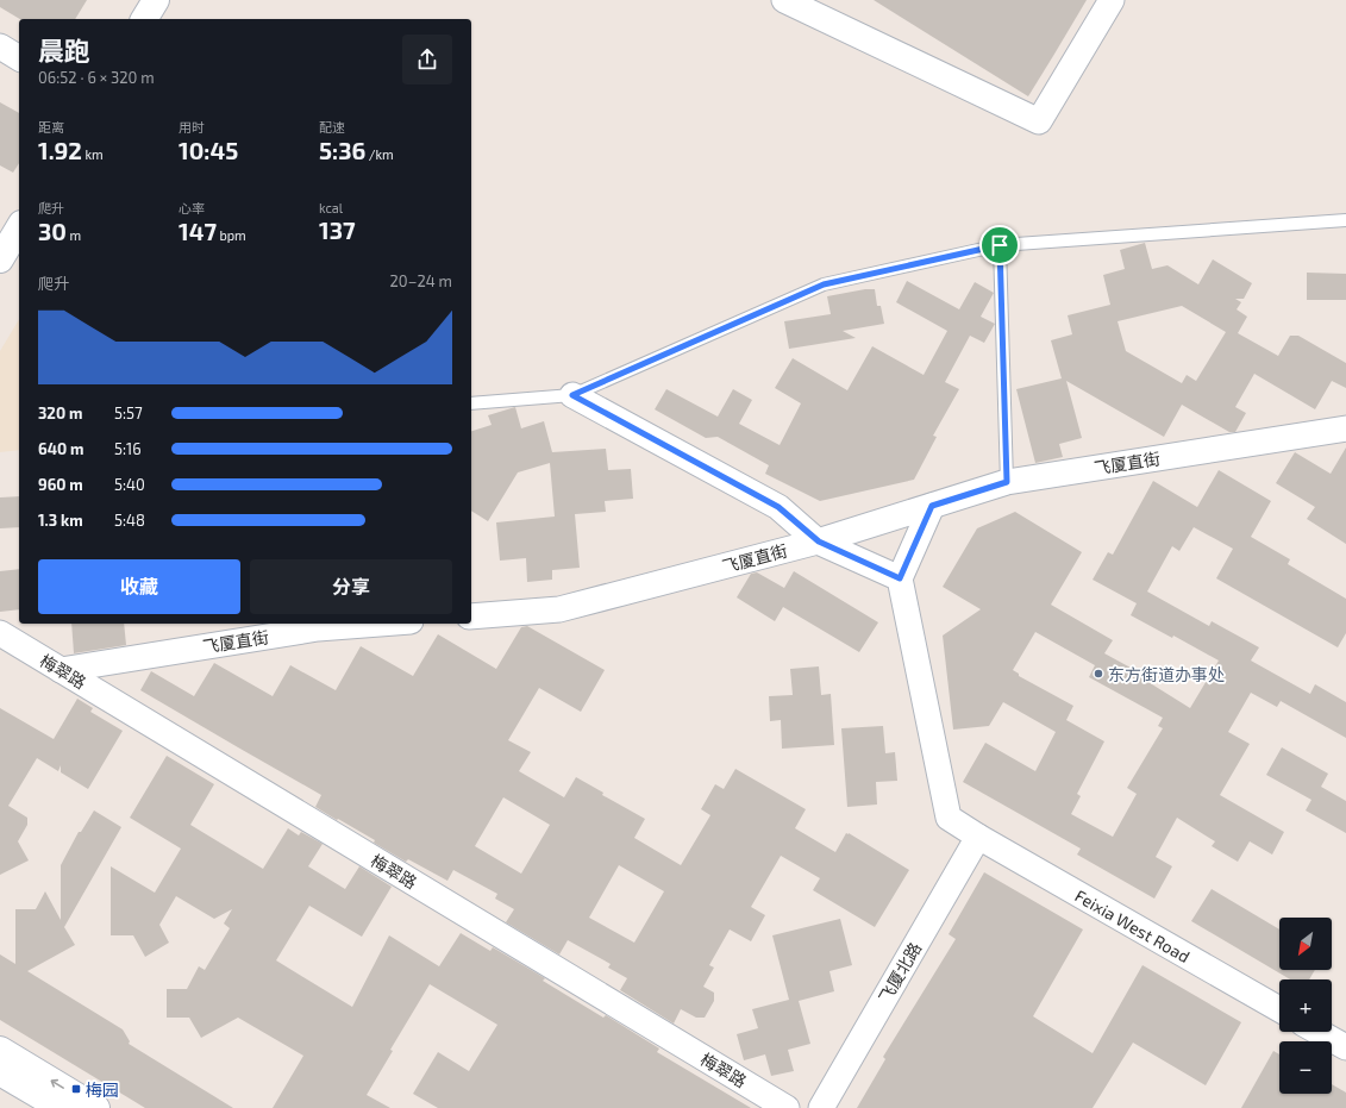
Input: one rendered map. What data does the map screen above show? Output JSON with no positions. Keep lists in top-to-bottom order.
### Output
{
  "streets": {
    "street": [
      "飞厦直街",
      "梅翠路",
      "Feixia West Road",
      "飞厦北路"
    ]
  },
  "crossings": [
    ["飞厦直街", "梅翠路"],
    ["Feixia West Road", "飞厦北路"]
  ],
  "places": {
    "other": ["东方街道办事处"],
    "transit": ["梅园"]
  },
  "north": "bottom left",
  "page": {
    "heading": ["晨跑", "06:52 · 6 × 320 m"],
    "stats": [
      ["距离", "1.92 km"],
      ["用时", "10:45"],
      ["配速", "5:36 /km"],
      ["爬升", "30 m"],
      ["心率", "147 bpm"],
      ["kcal", "137"]
    ],
    "chart": ["爬升", "20–24 m"],
    "list": [
      {
        "name": "320 m",
        "note": "5:57"
      },
      {
        "name": "640 m",
        "note": "5:16"
      },
      {
        "name": "960 m",
        "note": "5:40"
      },
      {
        "name": "1.3 km",
        "note": "5:48"
      }
    ],
    "buttons": ["收藏", "分享"],
    "map_buttons": ["+", "−"]
  }
}
